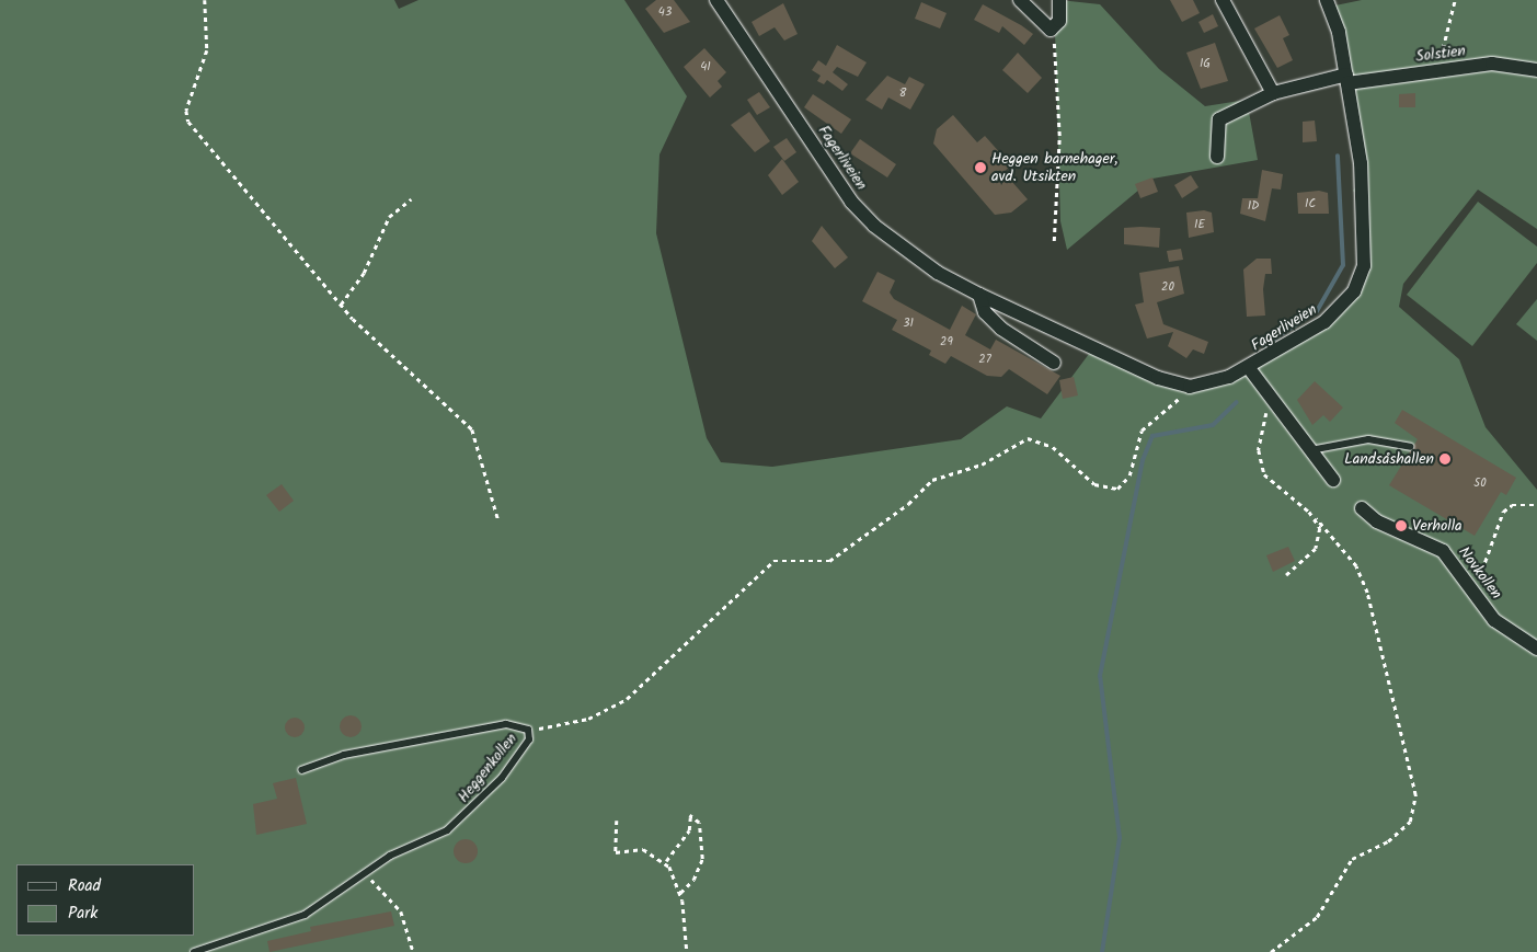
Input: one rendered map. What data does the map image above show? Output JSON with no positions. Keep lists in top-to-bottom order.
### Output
{
  "streets": {
    "street": ["Solstien", "Fagerliveien", "Novkollen"],
    "lane": ["Heggenkollen"]
  },
  "crossings": [
    ["Solstien", "Fagerliveien"]
  ],
  "places": ["Heggen barnehager, avd. Utsikten", "Landsåshallen", "Verholla"],
  "house_numbers": [
    "43",
    "1G",
    "41",
    "8",
    "1C",
    "1D",
    "1E",
    "20",
    "31",
    "29",
    "27",
    "50"
  ],
  "legend": ["Road", "Park"]
}
